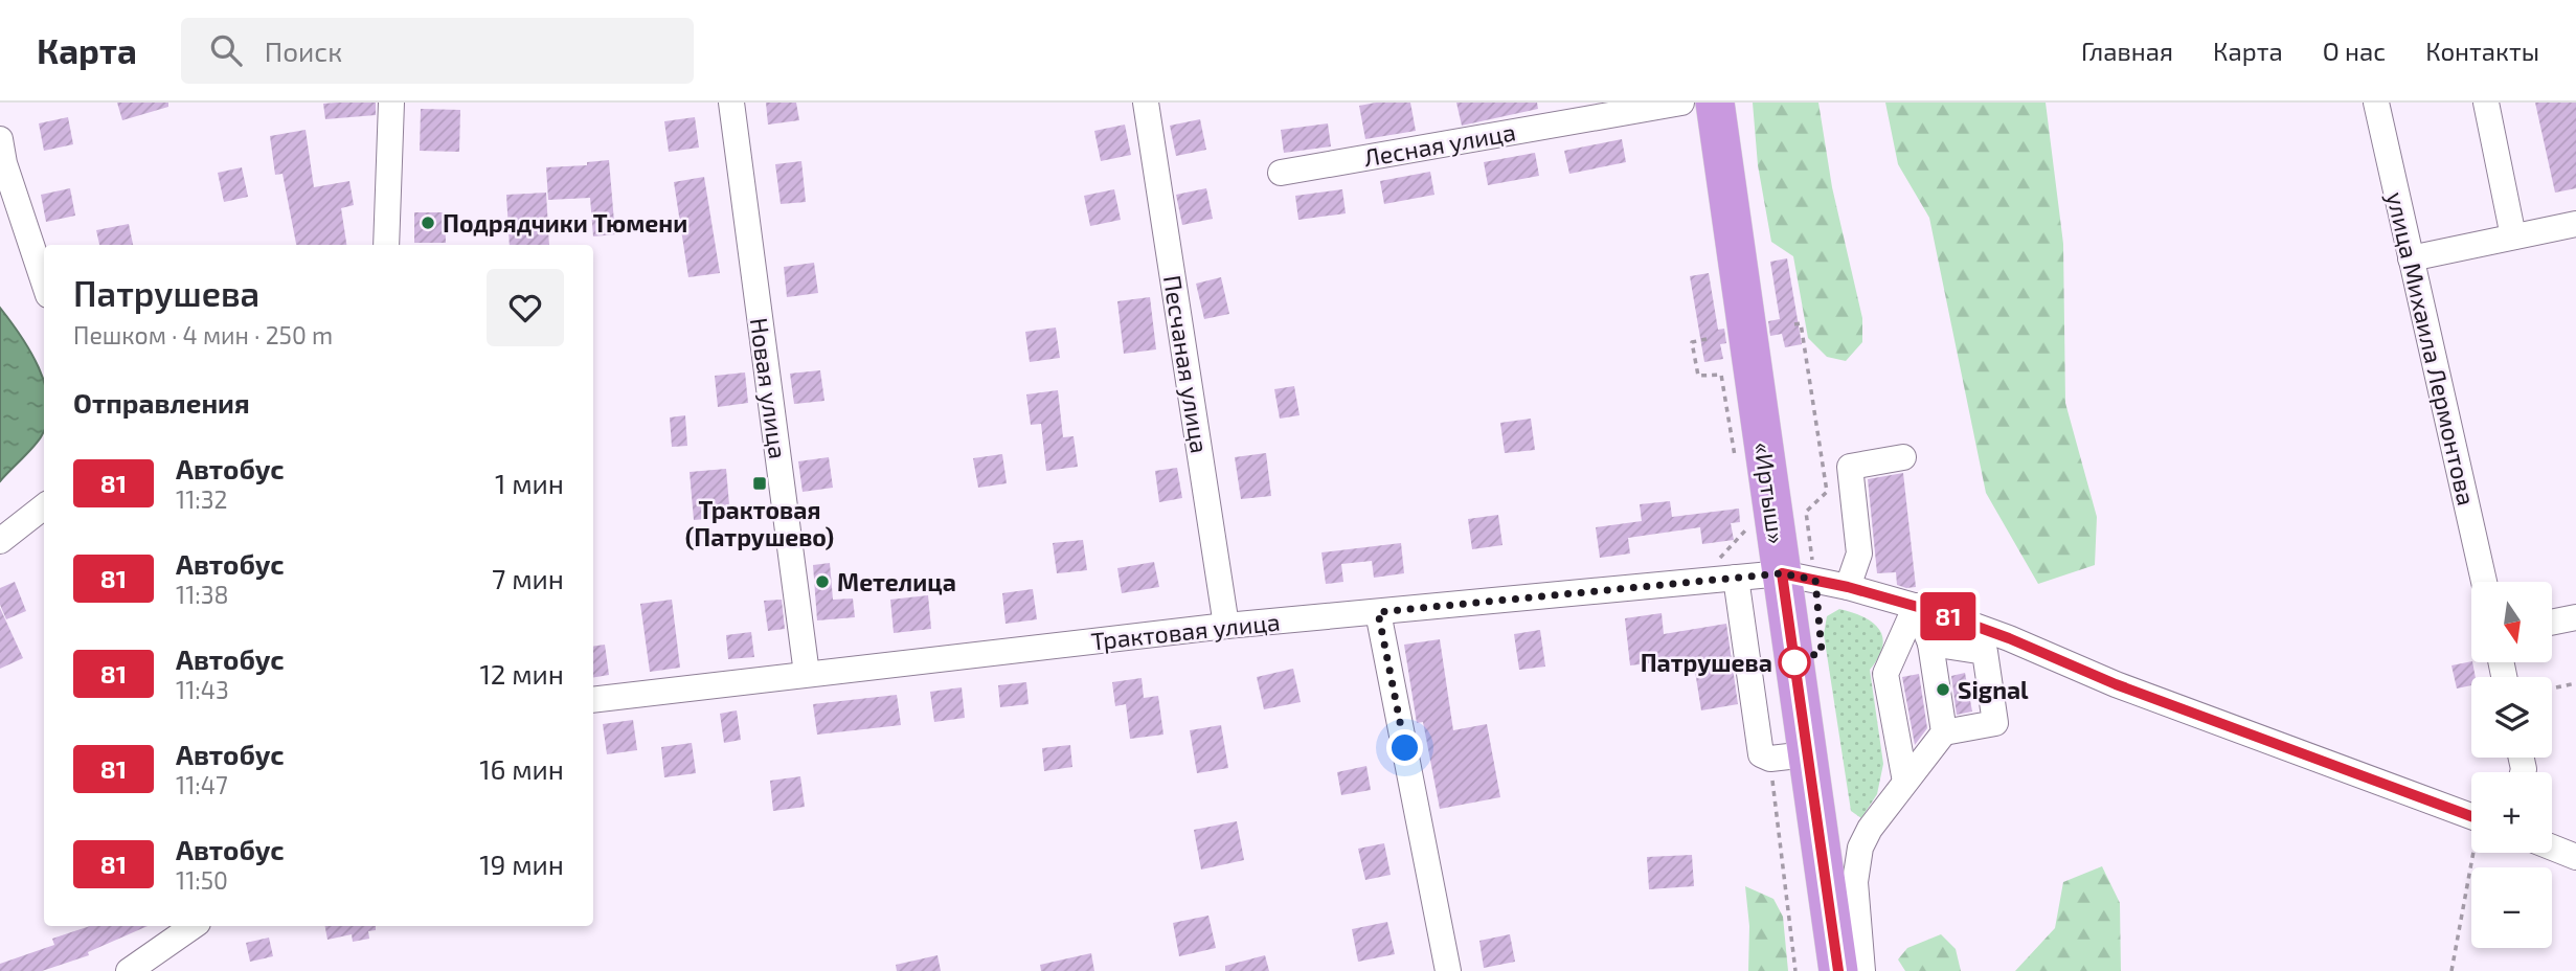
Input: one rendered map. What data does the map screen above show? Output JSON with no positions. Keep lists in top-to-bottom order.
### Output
{
  "streets": {
    "highway": ["«Иртыш»"],
    "street": [
      "Лесная улица",
      "улица Михаила Лермонтова",
      "Песчаная улица",
      "Новая улица",
      "Трактовая улица"
    ]
  },
  "crossings": [
    ["Песчаная улица", "Трактовая улица"],
    ["Новая улица", "Трактовая улица"],
    ["«Иртыш»", "Трактовая улица"]
  ],
  "places": {
    "other": [
      "Подрядчики Тюмени",
      "Метелица",
      "Патрушева",
      "Signal"
    ],
    "transit": ["Трактовая (Патрушево)"]
  },
  "lines": ["bus line 81"],
  "north": "bottom",
  "page": {
    "header": "Карта",
    "search": "Поиск",
    "nav": [
      "Главная",
      "Карта",
      "О нас",
      "Контакты"
    ],
    "on_map": "81",
    "heading": [
      ["Патрушева", "Пешком · 4 мин · 250 m"],
      "Отправления"
    ],
    "list": [
      {
        "mark": "81",
        "name": "Автобус",
        "note": "11:32",
        "value": "1 мин"
      },
      {
        "mark": "81",
        "name": "Автобус",
        "note": "11:38",
        "value": "7 мин"
      },
      {
        "mark": "81",
        "name": "Автобус",
        "note": "11:43",
        "value": "12 мин"
      },
      {
        "mark": "81",
        "name": "Автобус",
        "note": "11:47",
        "value": "16 мин"
      },
      {
        "mark": "81",
        "name": "Автобус",
        "note": "11:50",
        "value": "19 мин"
      }
    ],
    "map_buttons": ["+", "−"]
  }
}
